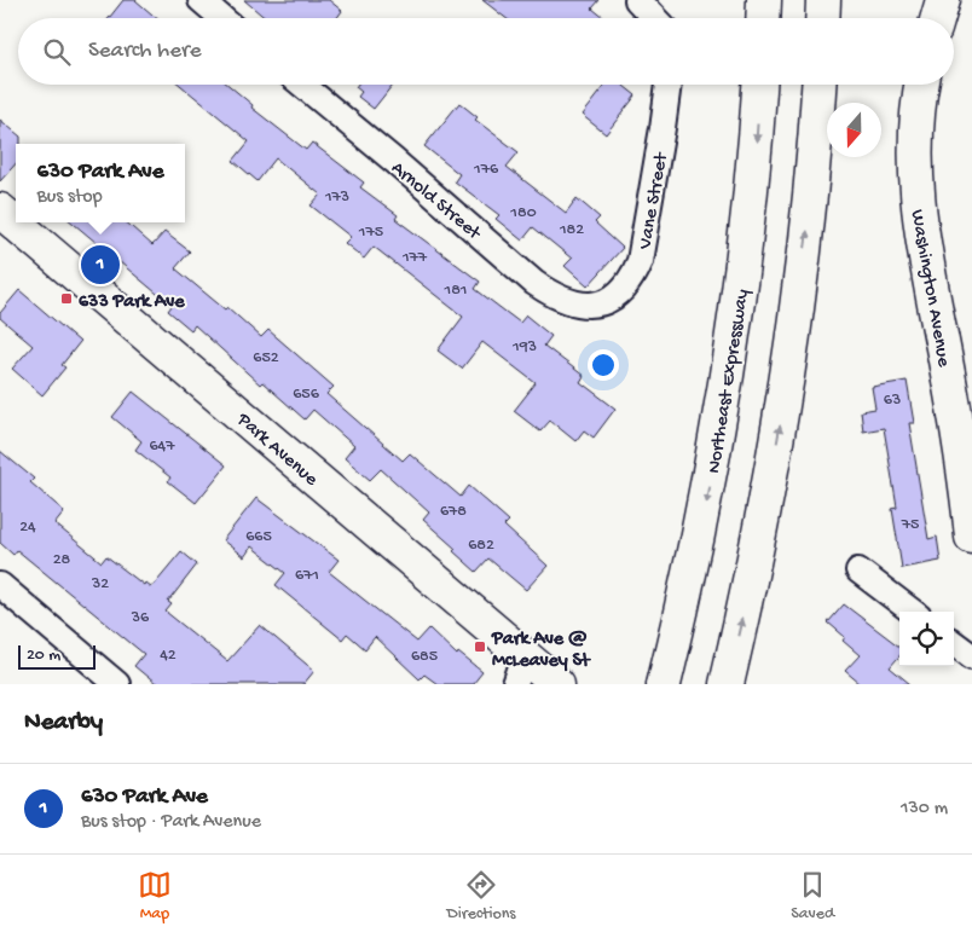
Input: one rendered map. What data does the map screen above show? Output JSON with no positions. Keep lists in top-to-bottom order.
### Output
{
  "streets": {
    "main road": ["Washington Avenue", "Northeast Expressway", "Park Avenue"],
    "street": ["Arnold Street", "Vane Street"]
  },
  "crossings": [
    ["Arnold Street", "Vane Street"]
  ],
  "places": {
    "transit": ["633 Park Ave", "Park Ave @ McLeavey St"]
  },
  "house_numbers": [
    "176",
    "173",
    "180",
    "182",
    "175",
    "177",
    "181",
    "193",
    "652",
    "656",
    "63",
    "647",
    "678",
    "75",
    "24",
    "665",
    "682",
    "28",
    "671",
    "32",
    "36",
    "42",
    "685"
  ],
  "scale_bar": "20 m",
  "north": "bottom",
  "page": {
    "search": "Search here",
    "popup": ["630 Park Ave", "Bus stop"],
    "pins": "1",
    "scale": "20 m",
    "heading": "Nearby",
    "list": [
      {
        "mark": "1",
        "name": "630 Park Ave",
        "note": "Bus stop · Park Avenue",
        "value": "130 m"
      }
    ],
    "nav": ["Map", "Directions", "Saved"]
  }
}
